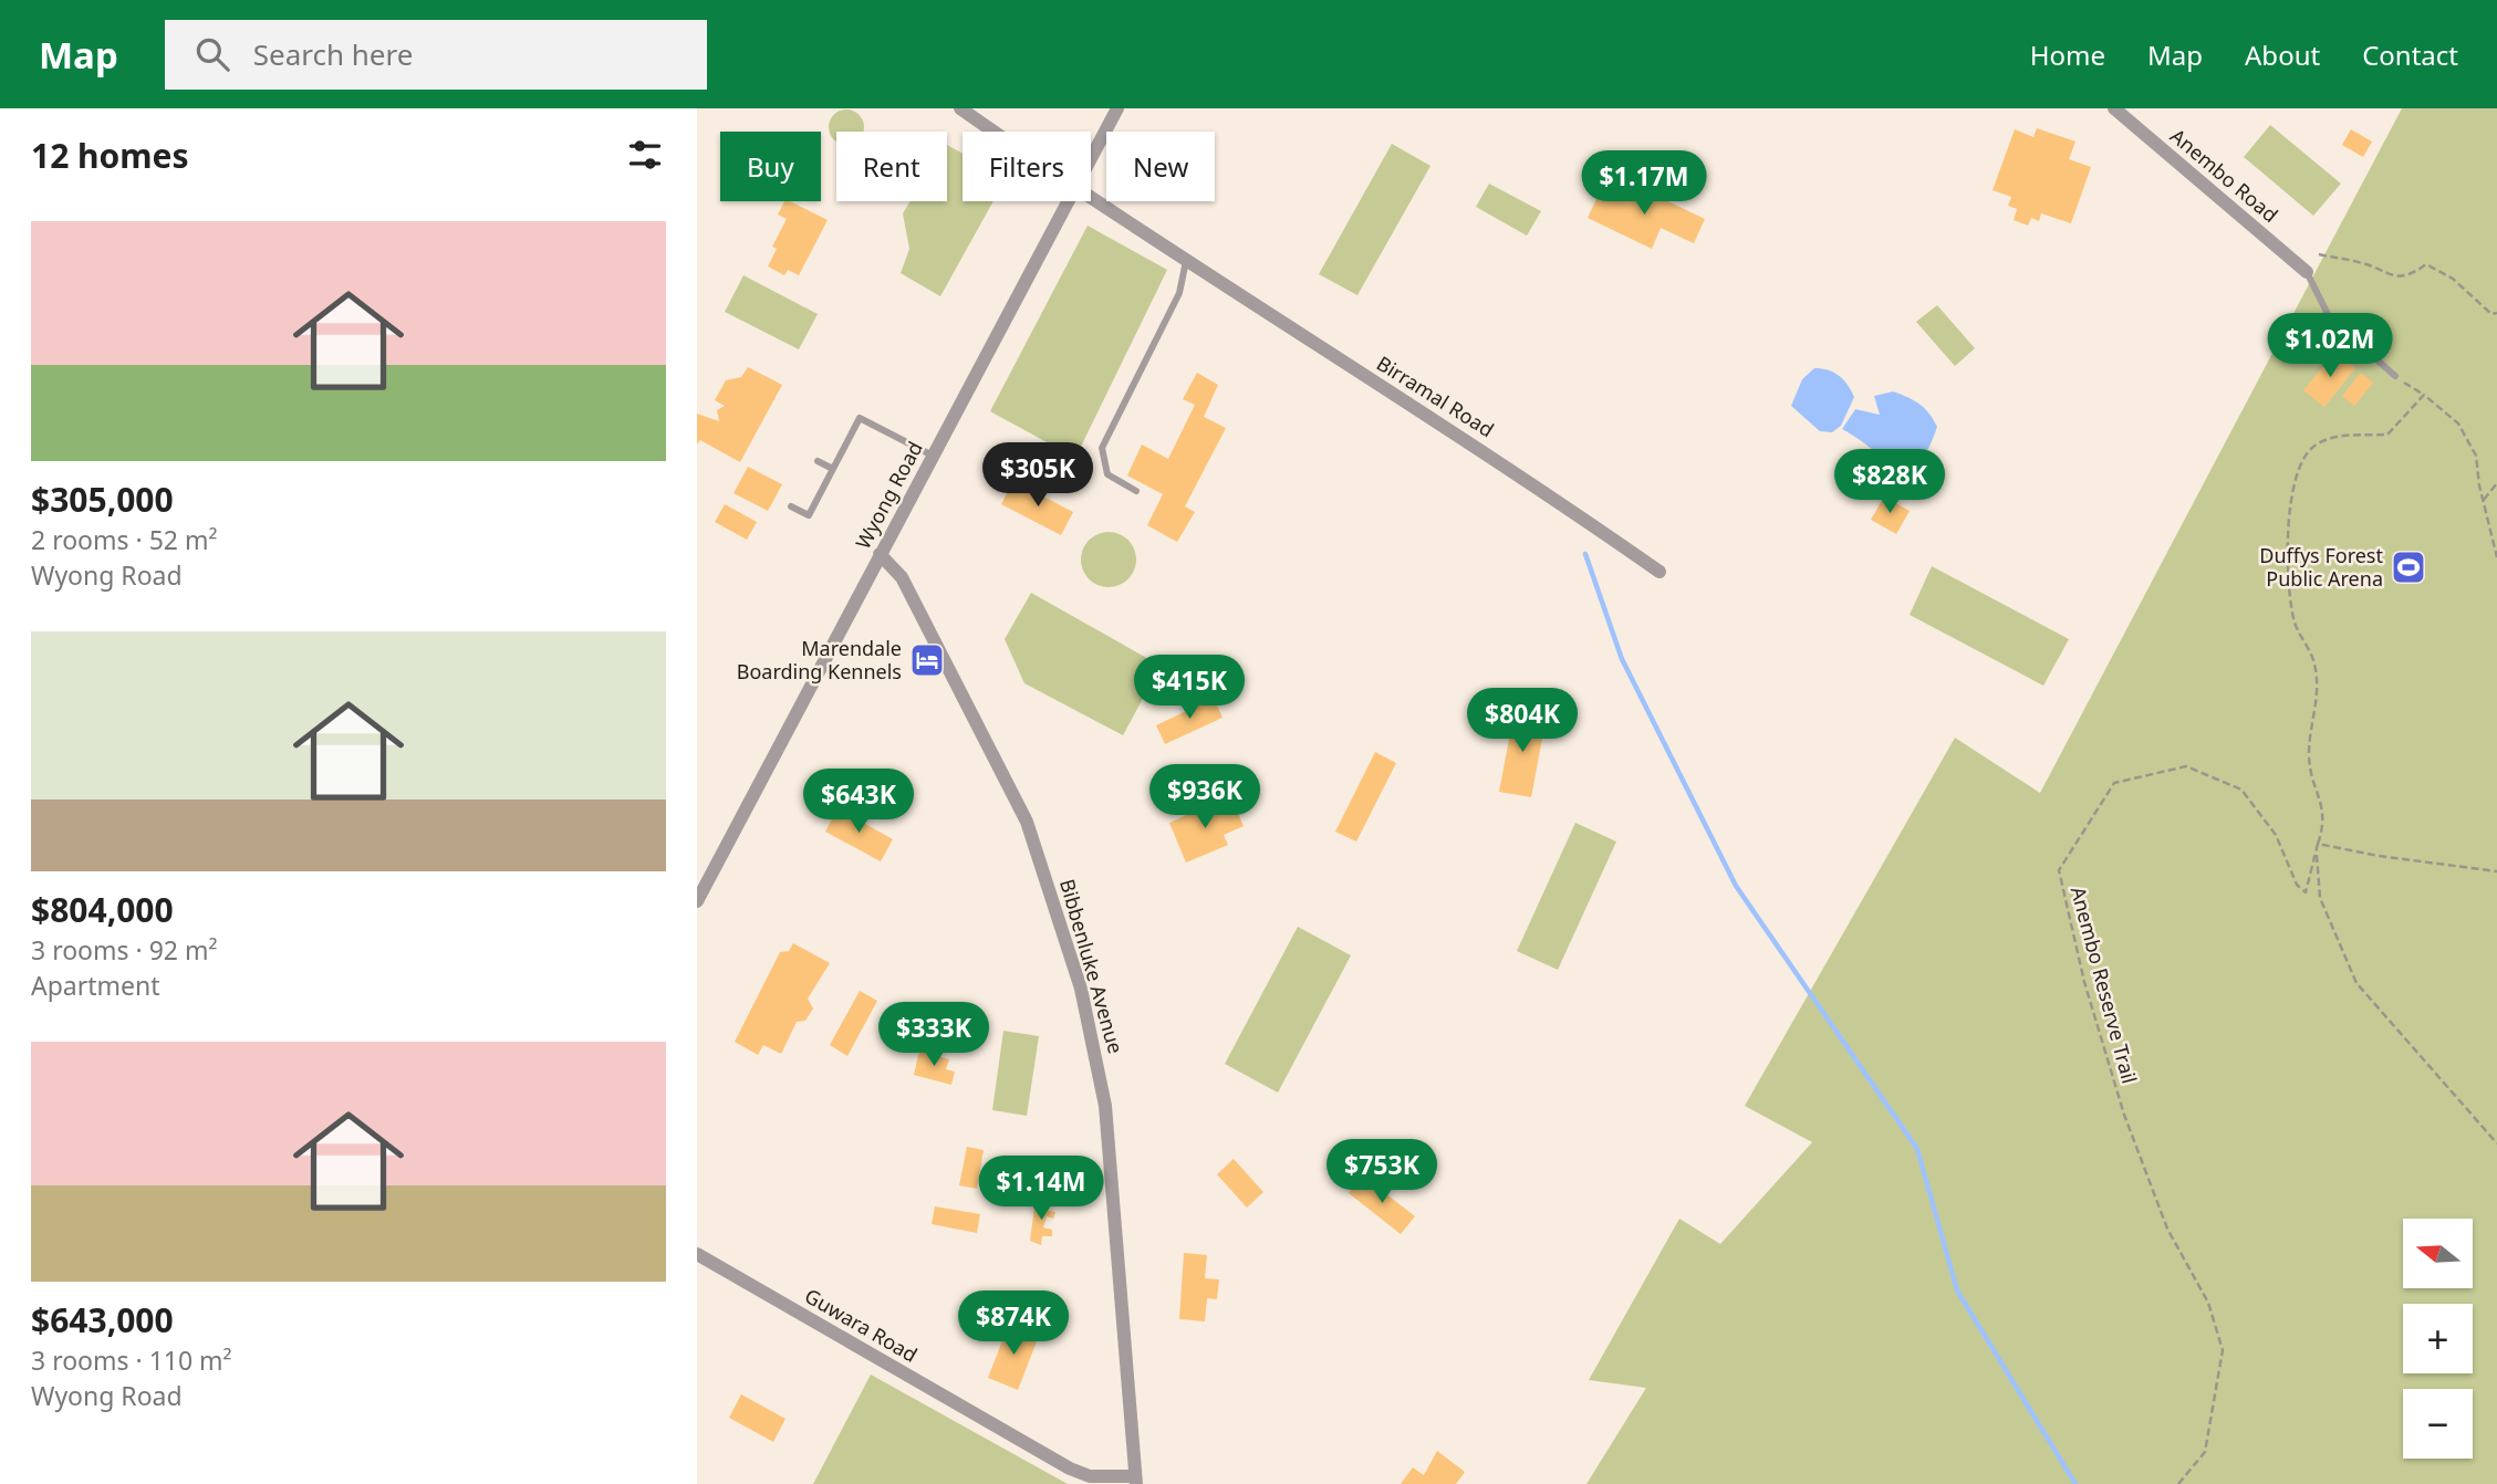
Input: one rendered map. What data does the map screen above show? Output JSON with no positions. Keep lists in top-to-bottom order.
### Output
{
  "streets": {
    "street": [
      "Anembo Road",
      "Birramal Road",
      "Wyong Road",
      "Bibbenluke Avenue",
      "Guwara Road"
    ],
    "path": ["Anembo Reserve Trail"]
  },
  "crossings": [
    ["Wyong Road", "Bibbenluke Avenue"],
    ["Bibbenluke Avenue", "Guwara Road"]
  ],
  "places": {
    "sports": ["Duffys Forest Public Arena"],
    "hotel": ["Marendale Boarding Kennels"]
  },
  "north": "left",
  "page": {
    "header": "Map",
    "search": "Search here",
    "nav": [
      "Home",
      "Map",
      "About",
      "Contact"
    ],
    "heading": "12 homes",
    "chip": [
      "Buy",
      "Rent",
      "Filters",
      "New"
    ],
    "price": [
      "$1.17M",
      "$1.02M",
      "$305K",
      "$828K",
      "$415K",
      "$804K",
      "$936K",
      "$643K",
      "$333K",
      "$753K",
      "$1.14M",
      "$874K"
    ],
    "list": [
      {
        "name": "$305,000",
        "note": "2 rooms · 52 m² · Wyong Road"
      },
      {
        "name": "$804,000",
        "note": "3 rooms · 92 m² · Apartment"
      },
      {
        "name": "$643,000",
        "note": "3 rooms · 110 m² · Wyong Road"
      }
    ],
    "map_buttons": ["+", "−"]
  }
}
